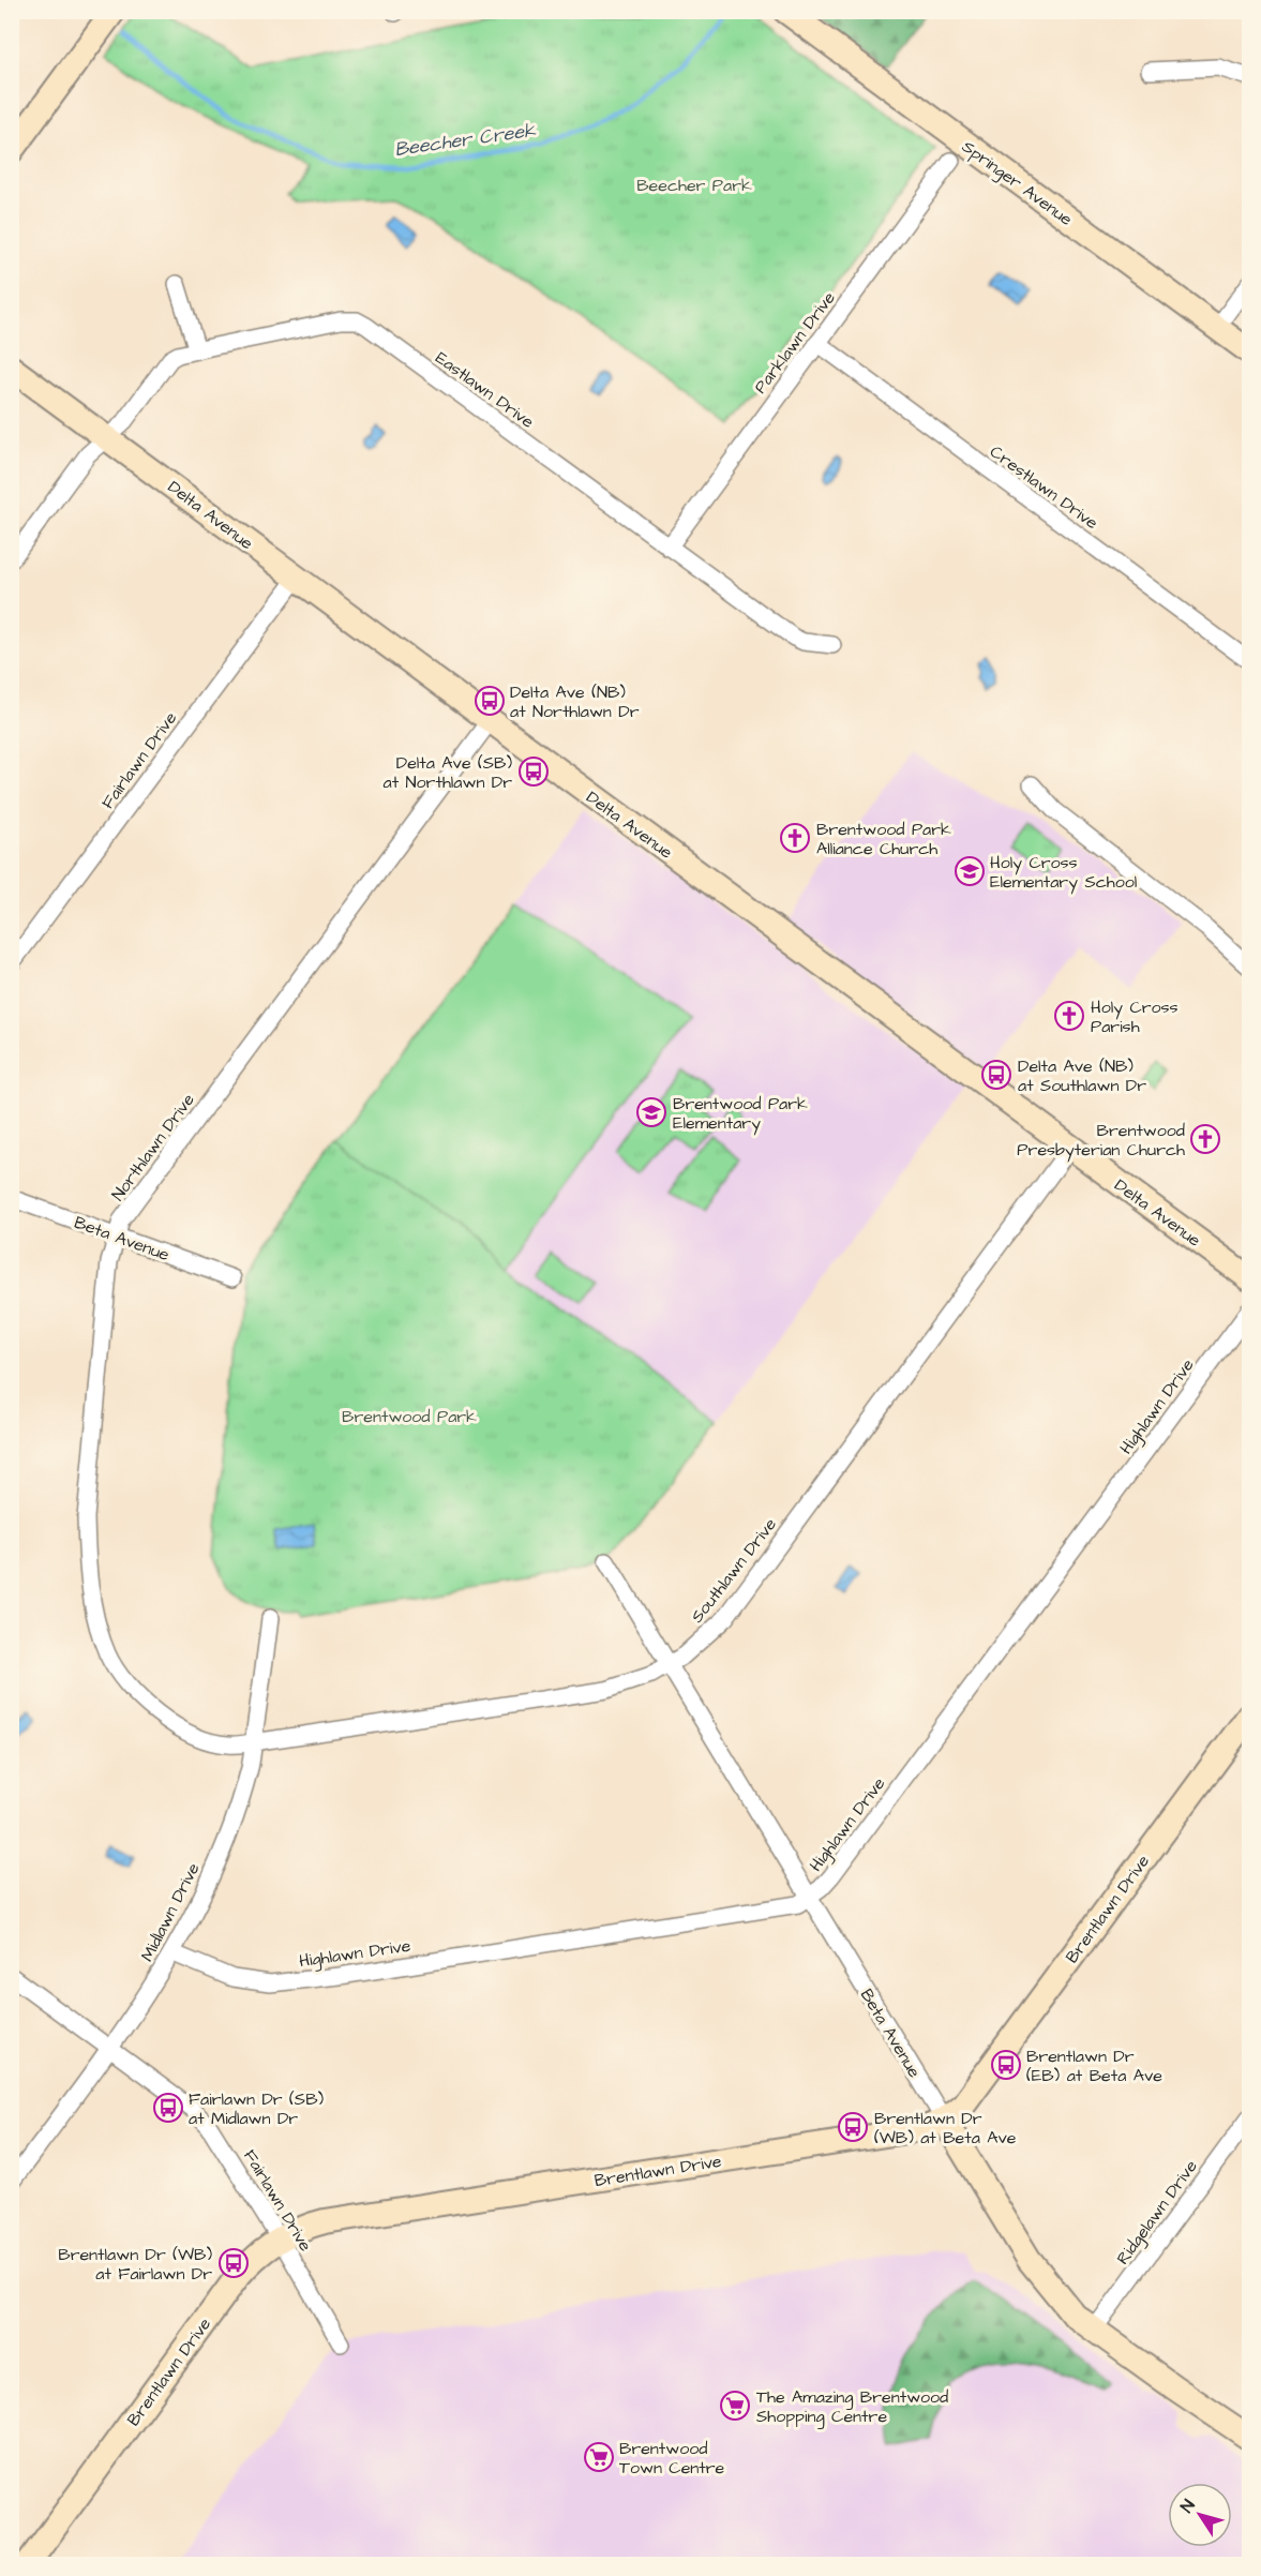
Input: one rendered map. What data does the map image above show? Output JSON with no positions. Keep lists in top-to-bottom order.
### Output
{
  "streets": {
    "street": [
      "Springer Avenue",
      "Parklawn Drive",
      "Eastlawn Drive",
      "Crestlawn Drive",
      "Delta Avenue",
      "Fairlawn Drive",
      "Northlawn Drive",
      "Beta Avenue",
      "Highlawn Drive",
      "Southlawn Drive",
      "Brentlawn Drive",
      "Midlawn Drive",
      "Ridgelawn Drive"
    ]
  },
  "crossings": [
    ["Parklawn Drive", "Eastlawn Drive"],
    ["Parklawn Drive", "Crestlawn Drive"],
    ["Eastlawn Drive", "Delta Avenue"],
    ["Delta Avenue", "Fairlawn Drive"],
    ["Delta Avenue", "Northlawn Drive"],
    ["Delta Avenue", "Southlawn Drive"],
    ["Fairlawn Drive", "Brentlawn Drive"],
    ["Fairlawn Drive", "Midlawn Drive"],
    ["Northlawn Drive", "Beta Avenue"],
    ["Northlawn Drive", "Southlawn Drive"],
    ["Northlawn Drive", "Midlawn Drive"],
    ["Beta Avenue", "Highlawn Drive"],
    ["Beta Avenue", "Southlawn Drive"],
    ["Beta Avenue", "Brentlawn Drive"],
    ["Beta Avenue", "Ridgelawn Drive"],
    ["Highlawn Drive", "Midlawn Drive"],
    ["Southlawn Drive", "Midlawn Drive"]
  ],
  "water": ["Beecher Creek"],
  "parks": ["Beecher Park", "Brentwood Park"],
  "places": {
    "bus stop": [
      "Delta Ave (NB) at Northlawn Dr",
      "Delta Ave (SB) at Northlawn Dr",
      "Delta Ave (NB) at Southlawn Dr",
      "Brentlawn Dr (EB) at Beta Ave",
      "Fairlawn Dr (SB) at Midlawn Dr",
      "Brentlawn Dr (WB) at Beta Ave",
      "Brentlawn Dr (WB) at Fairlawn Dr"
    ],
    "church": ["Brentwood Park Alliance Church", "Holy Cross Parish", "Brentwood Presbyterian Church"],
    "school or university": ["Holy Cross Elementary School", "Brentwood Park Elementary"],
    "supermarket": ["The Amazing Brentwood Shopping Centre", "Brentwood Town Centre"]
  },
  "north": "top left"
}
